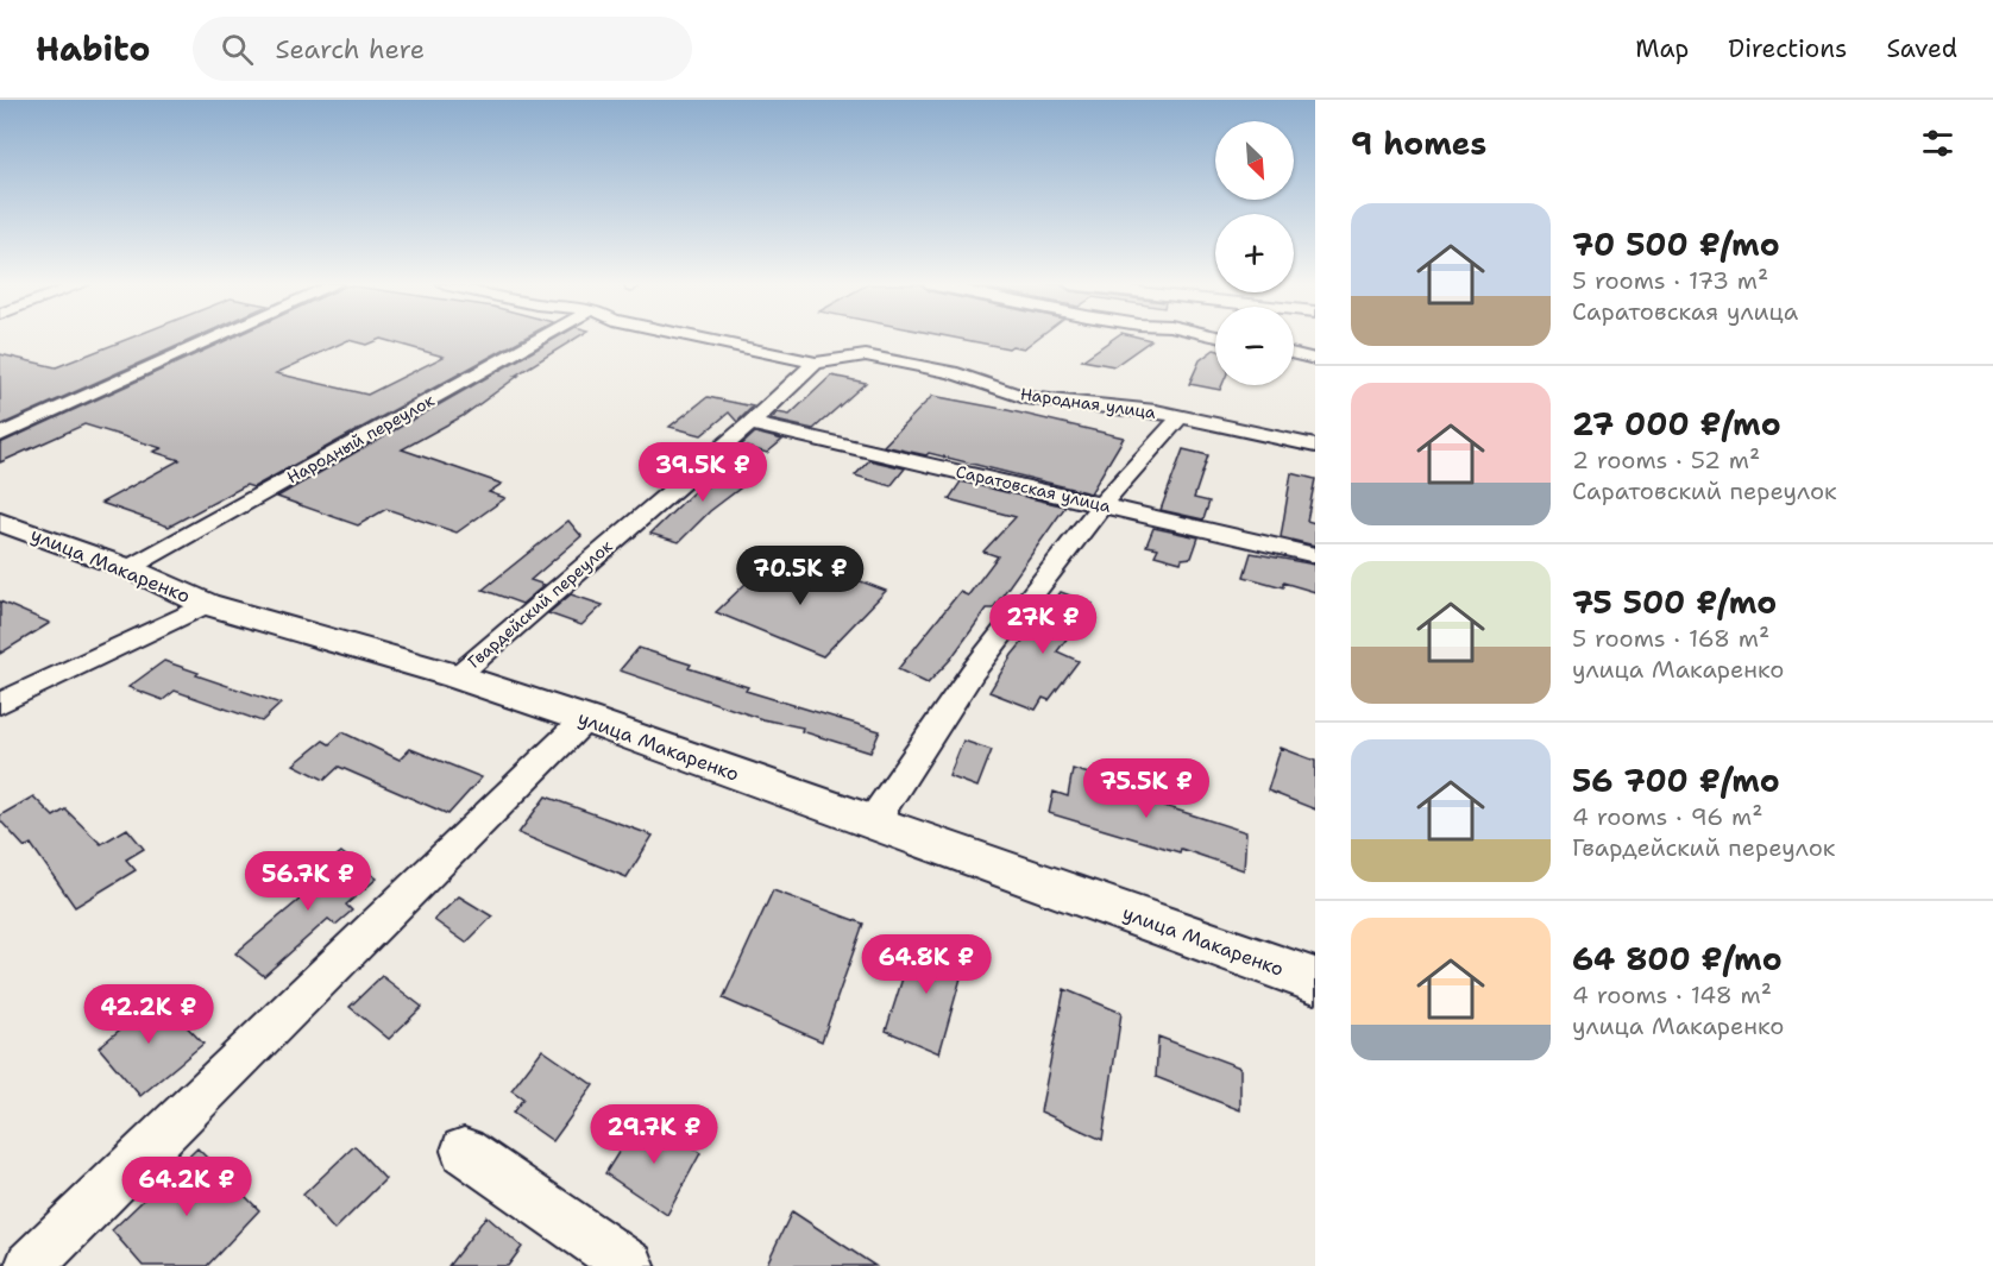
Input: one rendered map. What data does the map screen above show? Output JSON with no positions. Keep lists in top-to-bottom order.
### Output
{
  "streets": {
    "main road": ["улица Макаренко"],
    "street": [
      "Народная улица",
      "Народный переулок",
      "Саратовская улица",
      "Гвардейский переулок"
    ]
  },
  "crossings": [
    ["Народная улица", "Гвардейский переулок"],
    ["Народный переулок", "улица Макаренко"],
    ["Саратовская улица", "Гвардейский переулок"],
    ["улица Макаренко", "Гвардейский переулок"]
  ],
  "north": "bottom right",
  "page": {
    "header": "Habito",
    "search": "Search here",
    "nav": ["Map", "Directions", "Saved"],
    "heading": "9 homes",
    "map_buttons": ["+", "−"],
    "list": [
      {
        "name": "70 500 ₽/mo",
        "note": "5 rooms · 173 m² · Саратовская улица"
      },
      {
        "name": "27 000 ₽/mo",
        "note": "2 rooms · 52 m² · Саратовский переулок"
      },
      {
        "name": "75 500 ₽/mo",
        "note": "5 rooms · 168 m² · улица Макаренко"
      },
      {
        "name": "56 700 ₽/mo",
        "note": "4 rooms · 96 m² · Гвардейский переулок"
      },
      {
        "name": "64 800 ₽/mo",
        "note": "4 rooms · 148 m² · улица Макаренко"
      }
    ],
    "price": [
      "39.5K ₽",
      "70.5K ₽",
      "27K ₽",
      "75.5K ₽",
      "56.7K ₽",
      "64.8K ₽",
      "42.2K ₽",
      "29.7K ₽",
      "64.2K ₽"
    ]
  }
}
